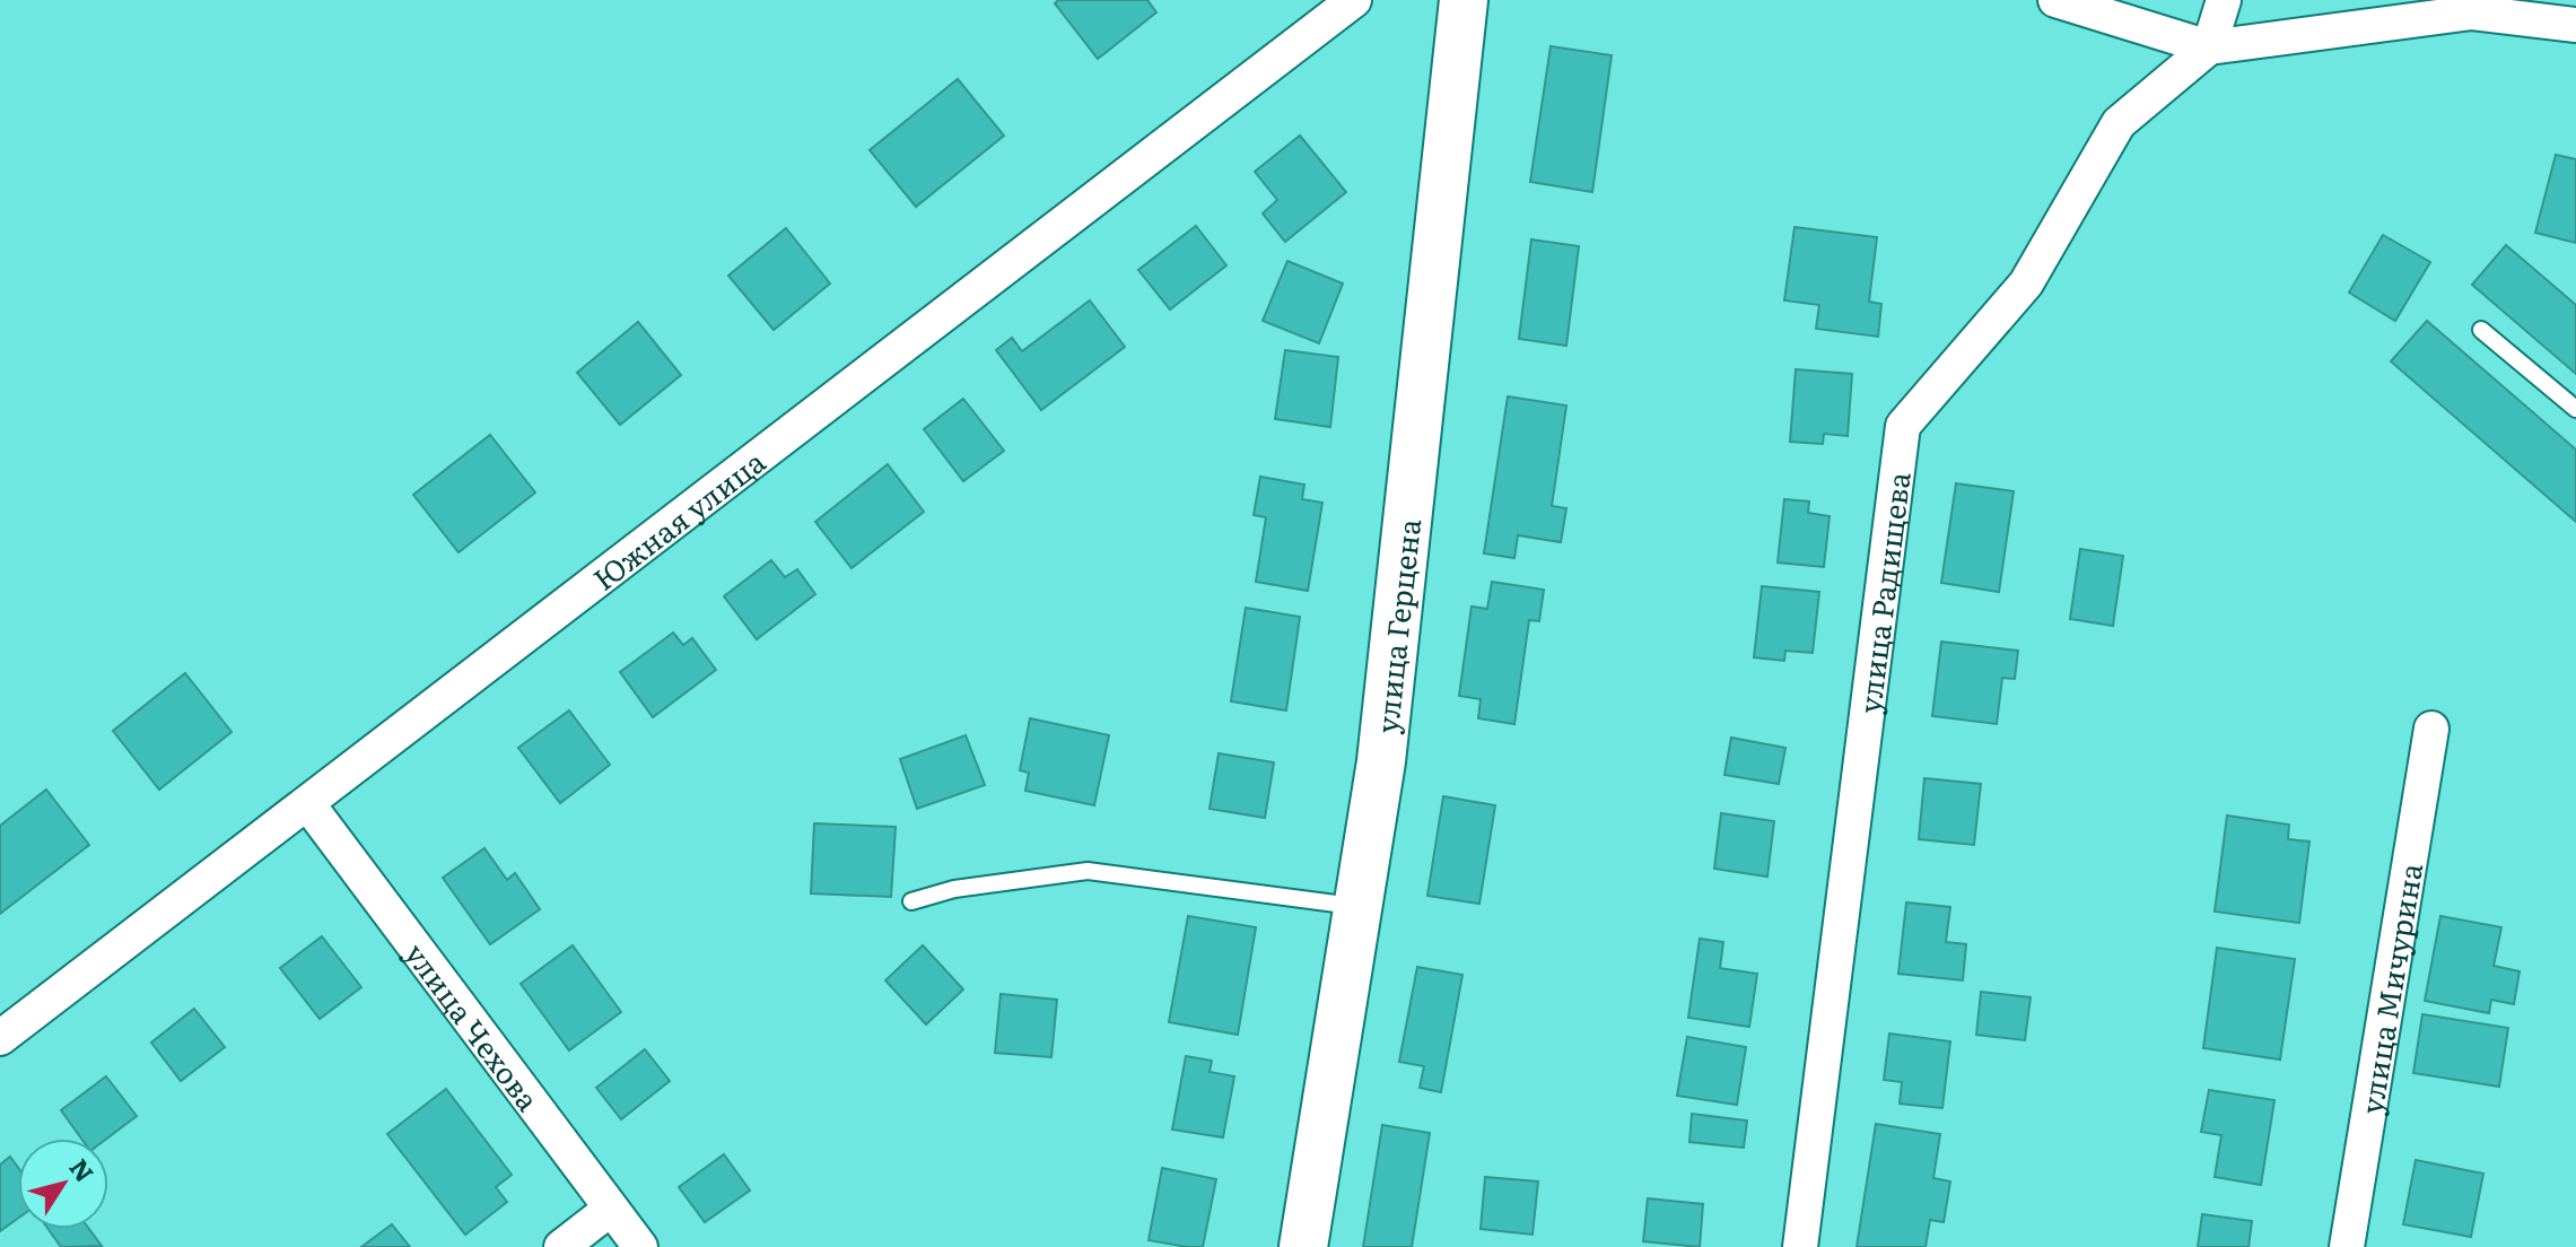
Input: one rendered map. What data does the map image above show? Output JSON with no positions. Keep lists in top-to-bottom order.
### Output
{
  "streets": {
    "street": [
      "Южная улица",
      "улица Радищева",
      "улица Герцена",
      "улица Мичурина",
      "улица Чехова"
    ]
  },
  "crossings": [
    ["Южная улица", "улица Чехова"]
  ],
  "north": "top right"
}
